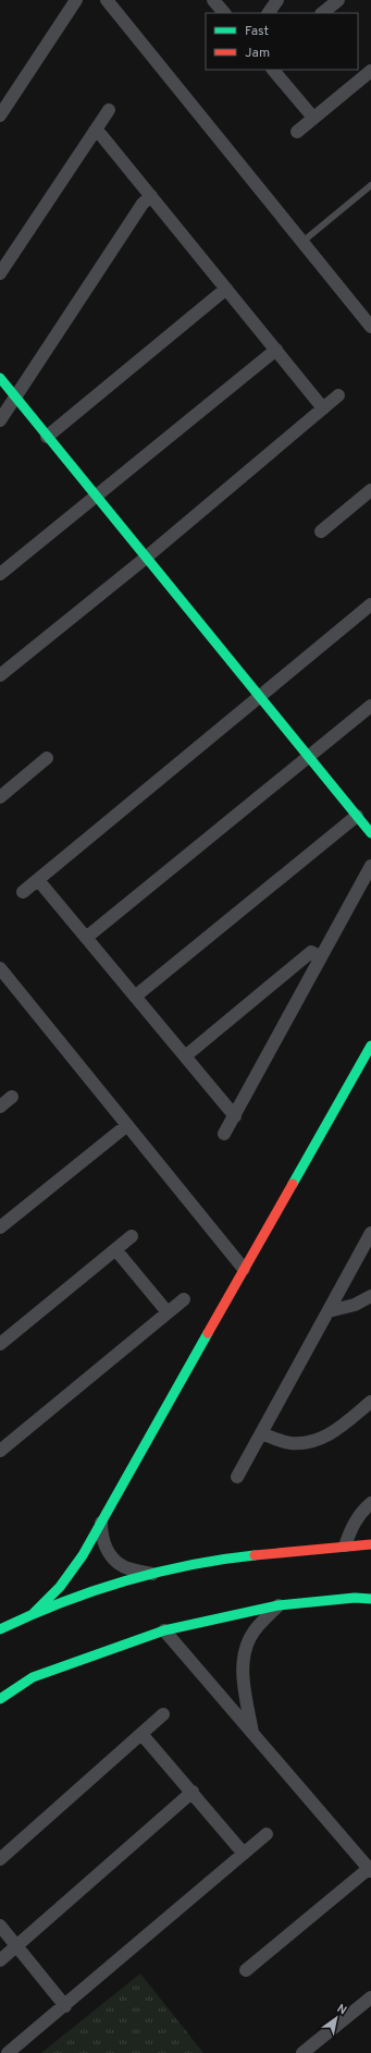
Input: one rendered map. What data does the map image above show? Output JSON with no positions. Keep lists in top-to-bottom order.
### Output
{
  "legend": ["Fast", "Jam"],
  "north": "top right"
}
